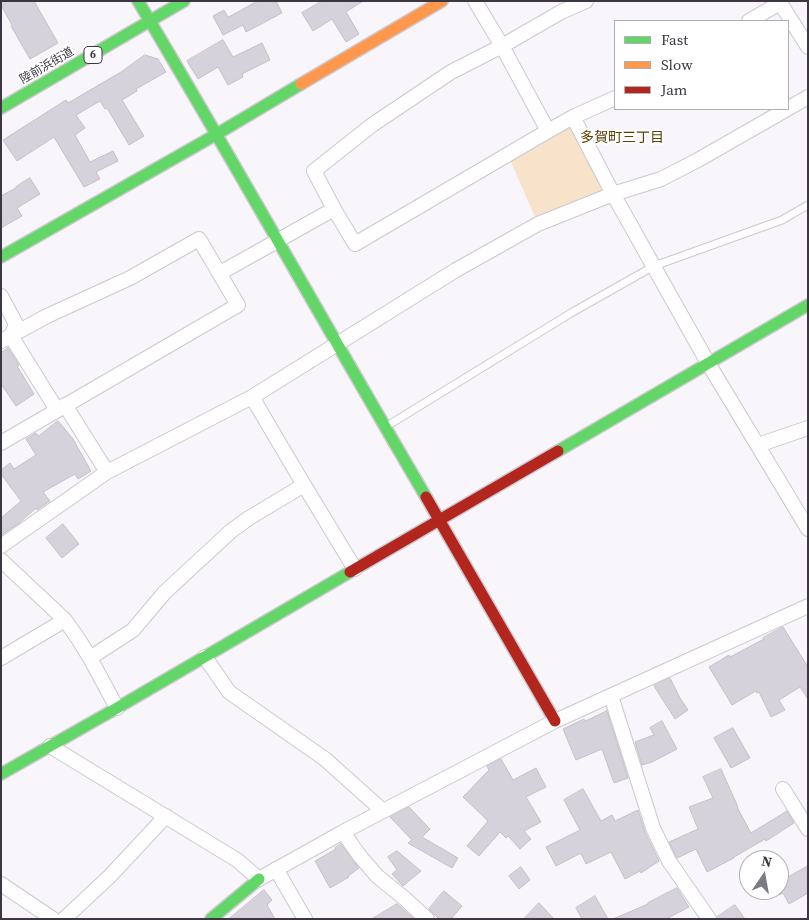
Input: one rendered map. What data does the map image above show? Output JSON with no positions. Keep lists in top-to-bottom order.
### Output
{
  "streets": {
    "main road": ["6", "陸前浜街道"]
  },
  "districts": ["多賀町三丁目"],
  "legend": ["Fast", "Slow", "Jam"],
  "north": "top"
}
